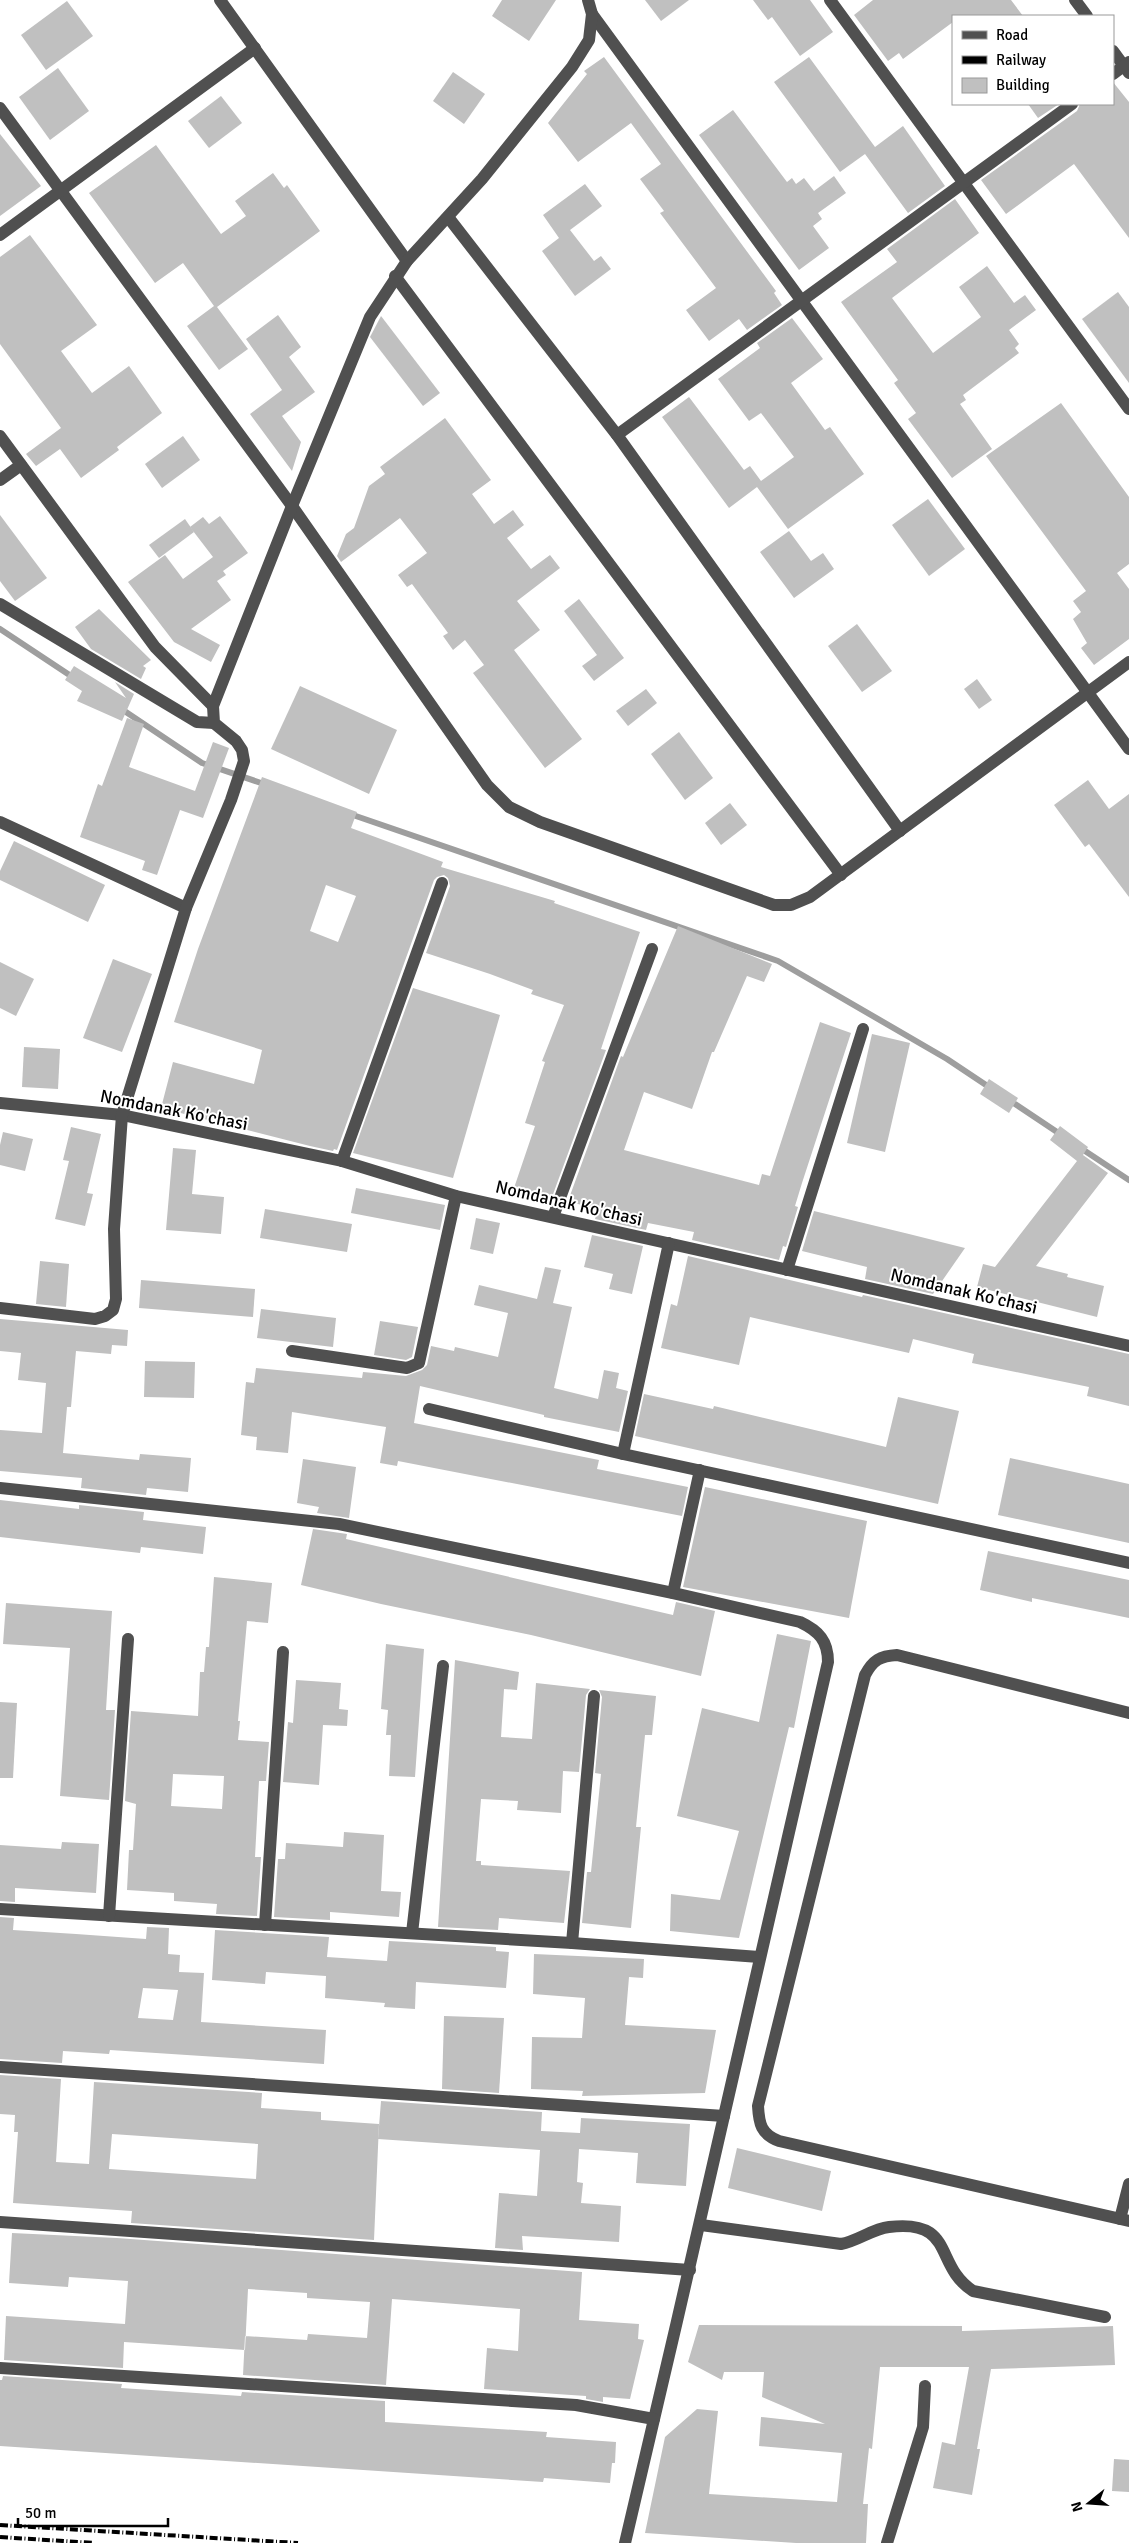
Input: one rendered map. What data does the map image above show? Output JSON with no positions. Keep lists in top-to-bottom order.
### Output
{
  "streets": {
    "street": ["Nomdanak Ko'chasi"]
  },
  "legend": ["Road", "Railway", "Building"],
  "scale_bar": "50 m",
  "north": "left"
}
